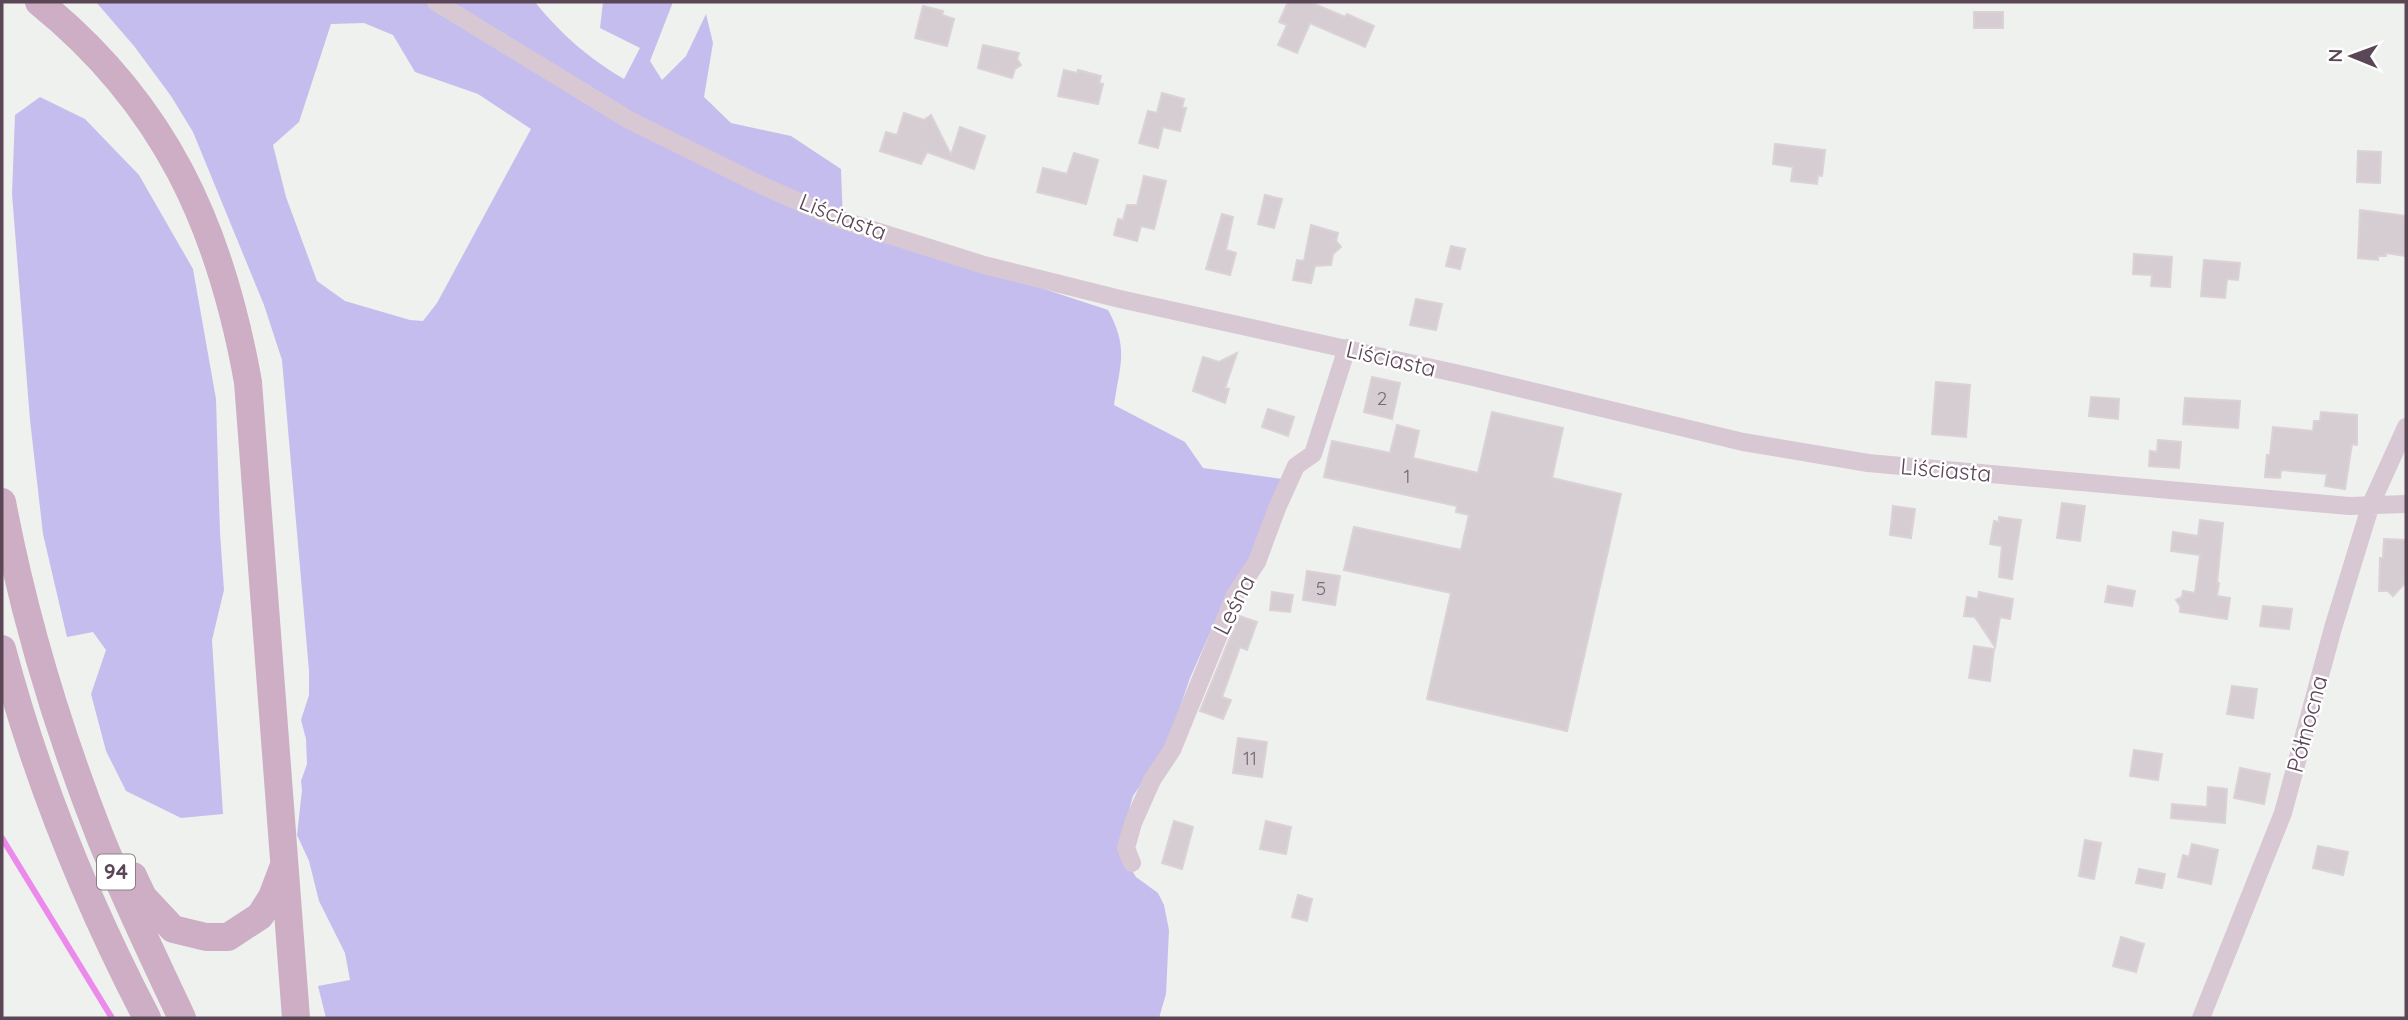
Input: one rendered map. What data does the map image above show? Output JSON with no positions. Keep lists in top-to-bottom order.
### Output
{
  "streets": {
    "main road": ["94"],
    "street": ["Liściasta", "Leśna", "Północna"]
  },
  "crossings": [
    ["Liściasta", "Leśna"],
    ["Liściasta", "Północna"]
  ],
  "house_numbers": [
    "2",
    "1",
    "5",
    "11"
  ],
  "north": "left"
}
